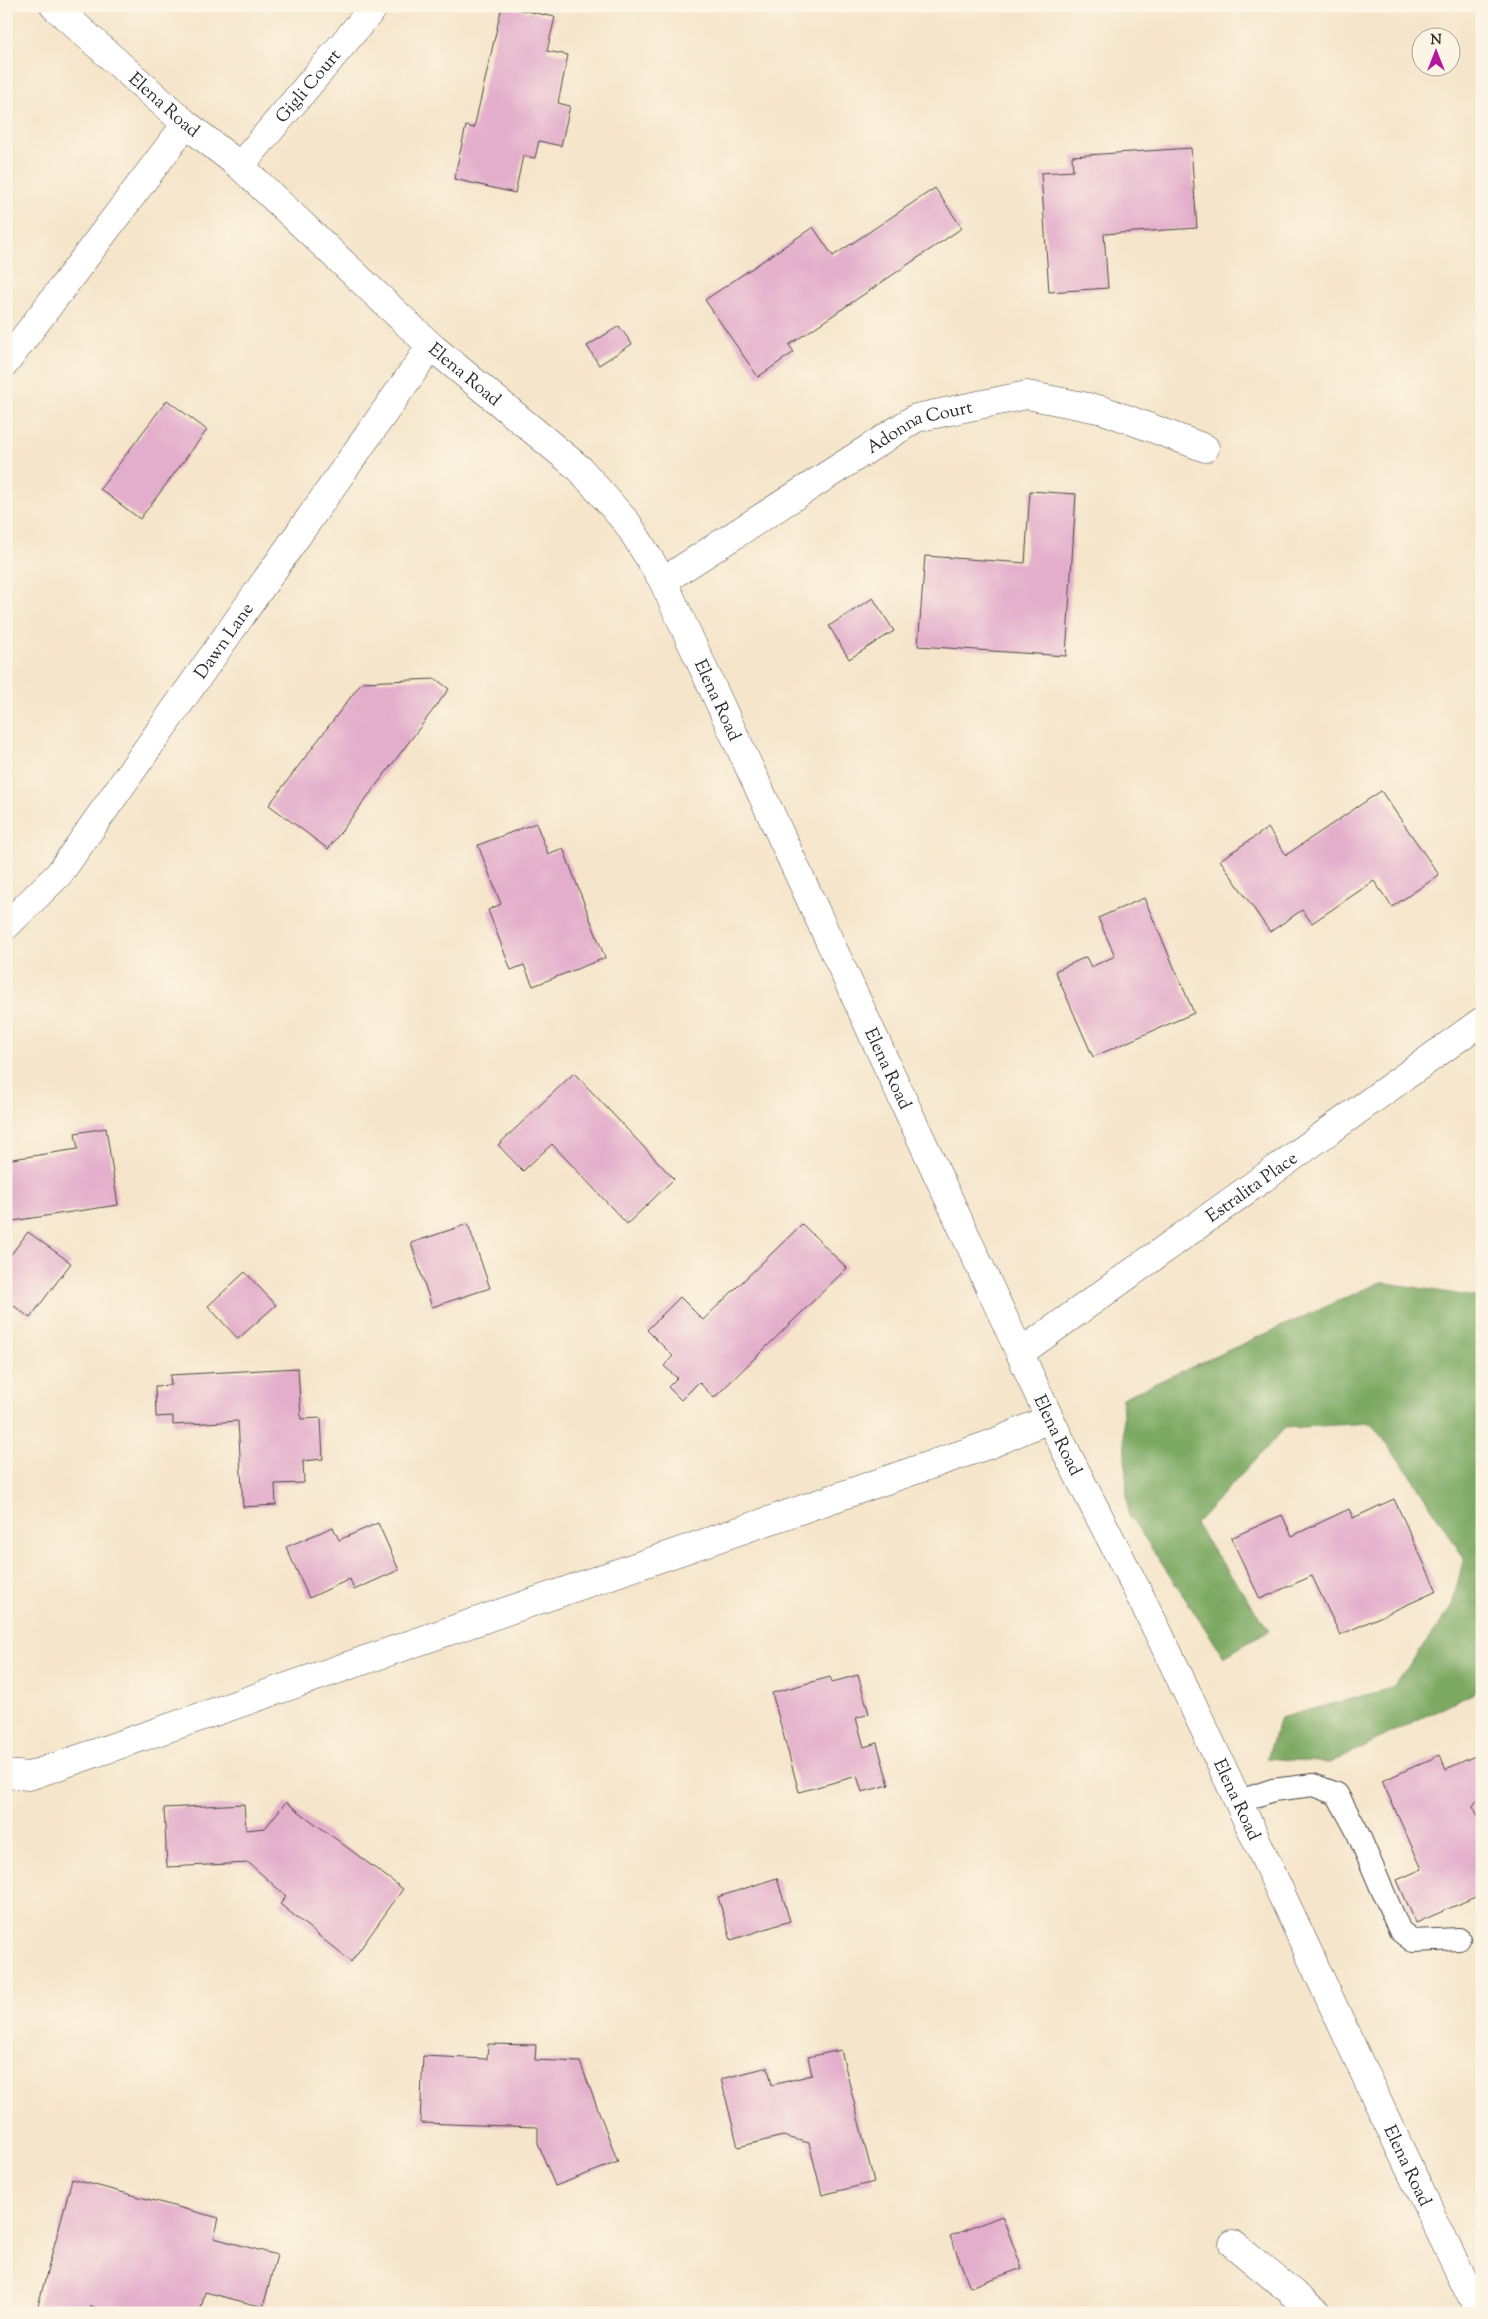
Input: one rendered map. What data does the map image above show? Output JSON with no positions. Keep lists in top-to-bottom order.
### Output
{
  "streets": {
    "street": [
      "Gigli Court",
      "Elena Road",
      "Adonna Court",
      "Dawn Lane",
      "Estralita Place"
    ]
  },
  "crossings": [
    ["Gigli Court", "Elena Road"],
    ["Elena Road", "Adonna Court"],
    ["Elena Road", "Dawn Lane"],
    ["Elena Road", "Estralita Place"]
  ],
  "north": "top"
}
